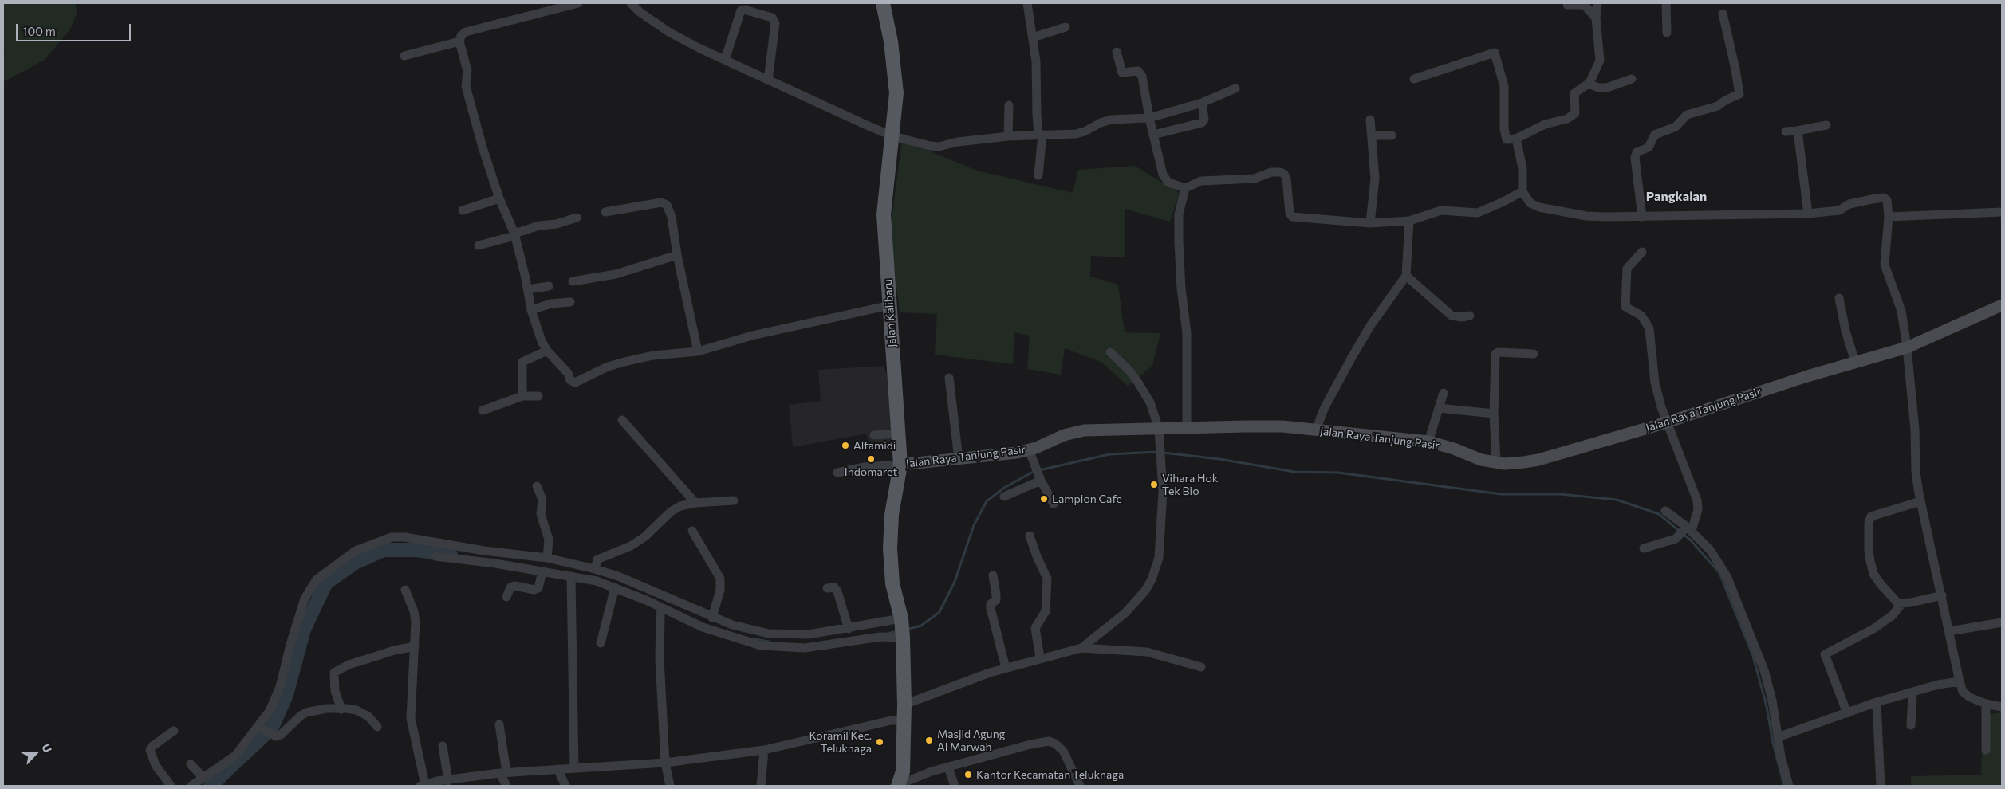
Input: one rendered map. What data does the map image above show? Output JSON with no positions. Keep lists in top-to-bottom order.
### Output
{
  "streets": {
    "main road": ["Jalan Kalibaru"],
    "street": ["Jalan Raya Tanjung Pasir"]
  },
  "crossings": [
    ["Jalan Kalibaru", "Jalan Raya Tanjung Pasir"]
  ],
  "districts": ["Pangkalan"],
  "places": [
    "Alfamidi",
    "Indomaret",
    "Vihara Hok Tek Bio",
    "Lampion Cafe",
    "Masjid Agung Al Marwah",
    "Koramil Kec. Teluknaga",
    "Kantor Kecamatan Teluknaga"
  ],
  "scale_bar": "100 m",
  "north": "top right"
}
